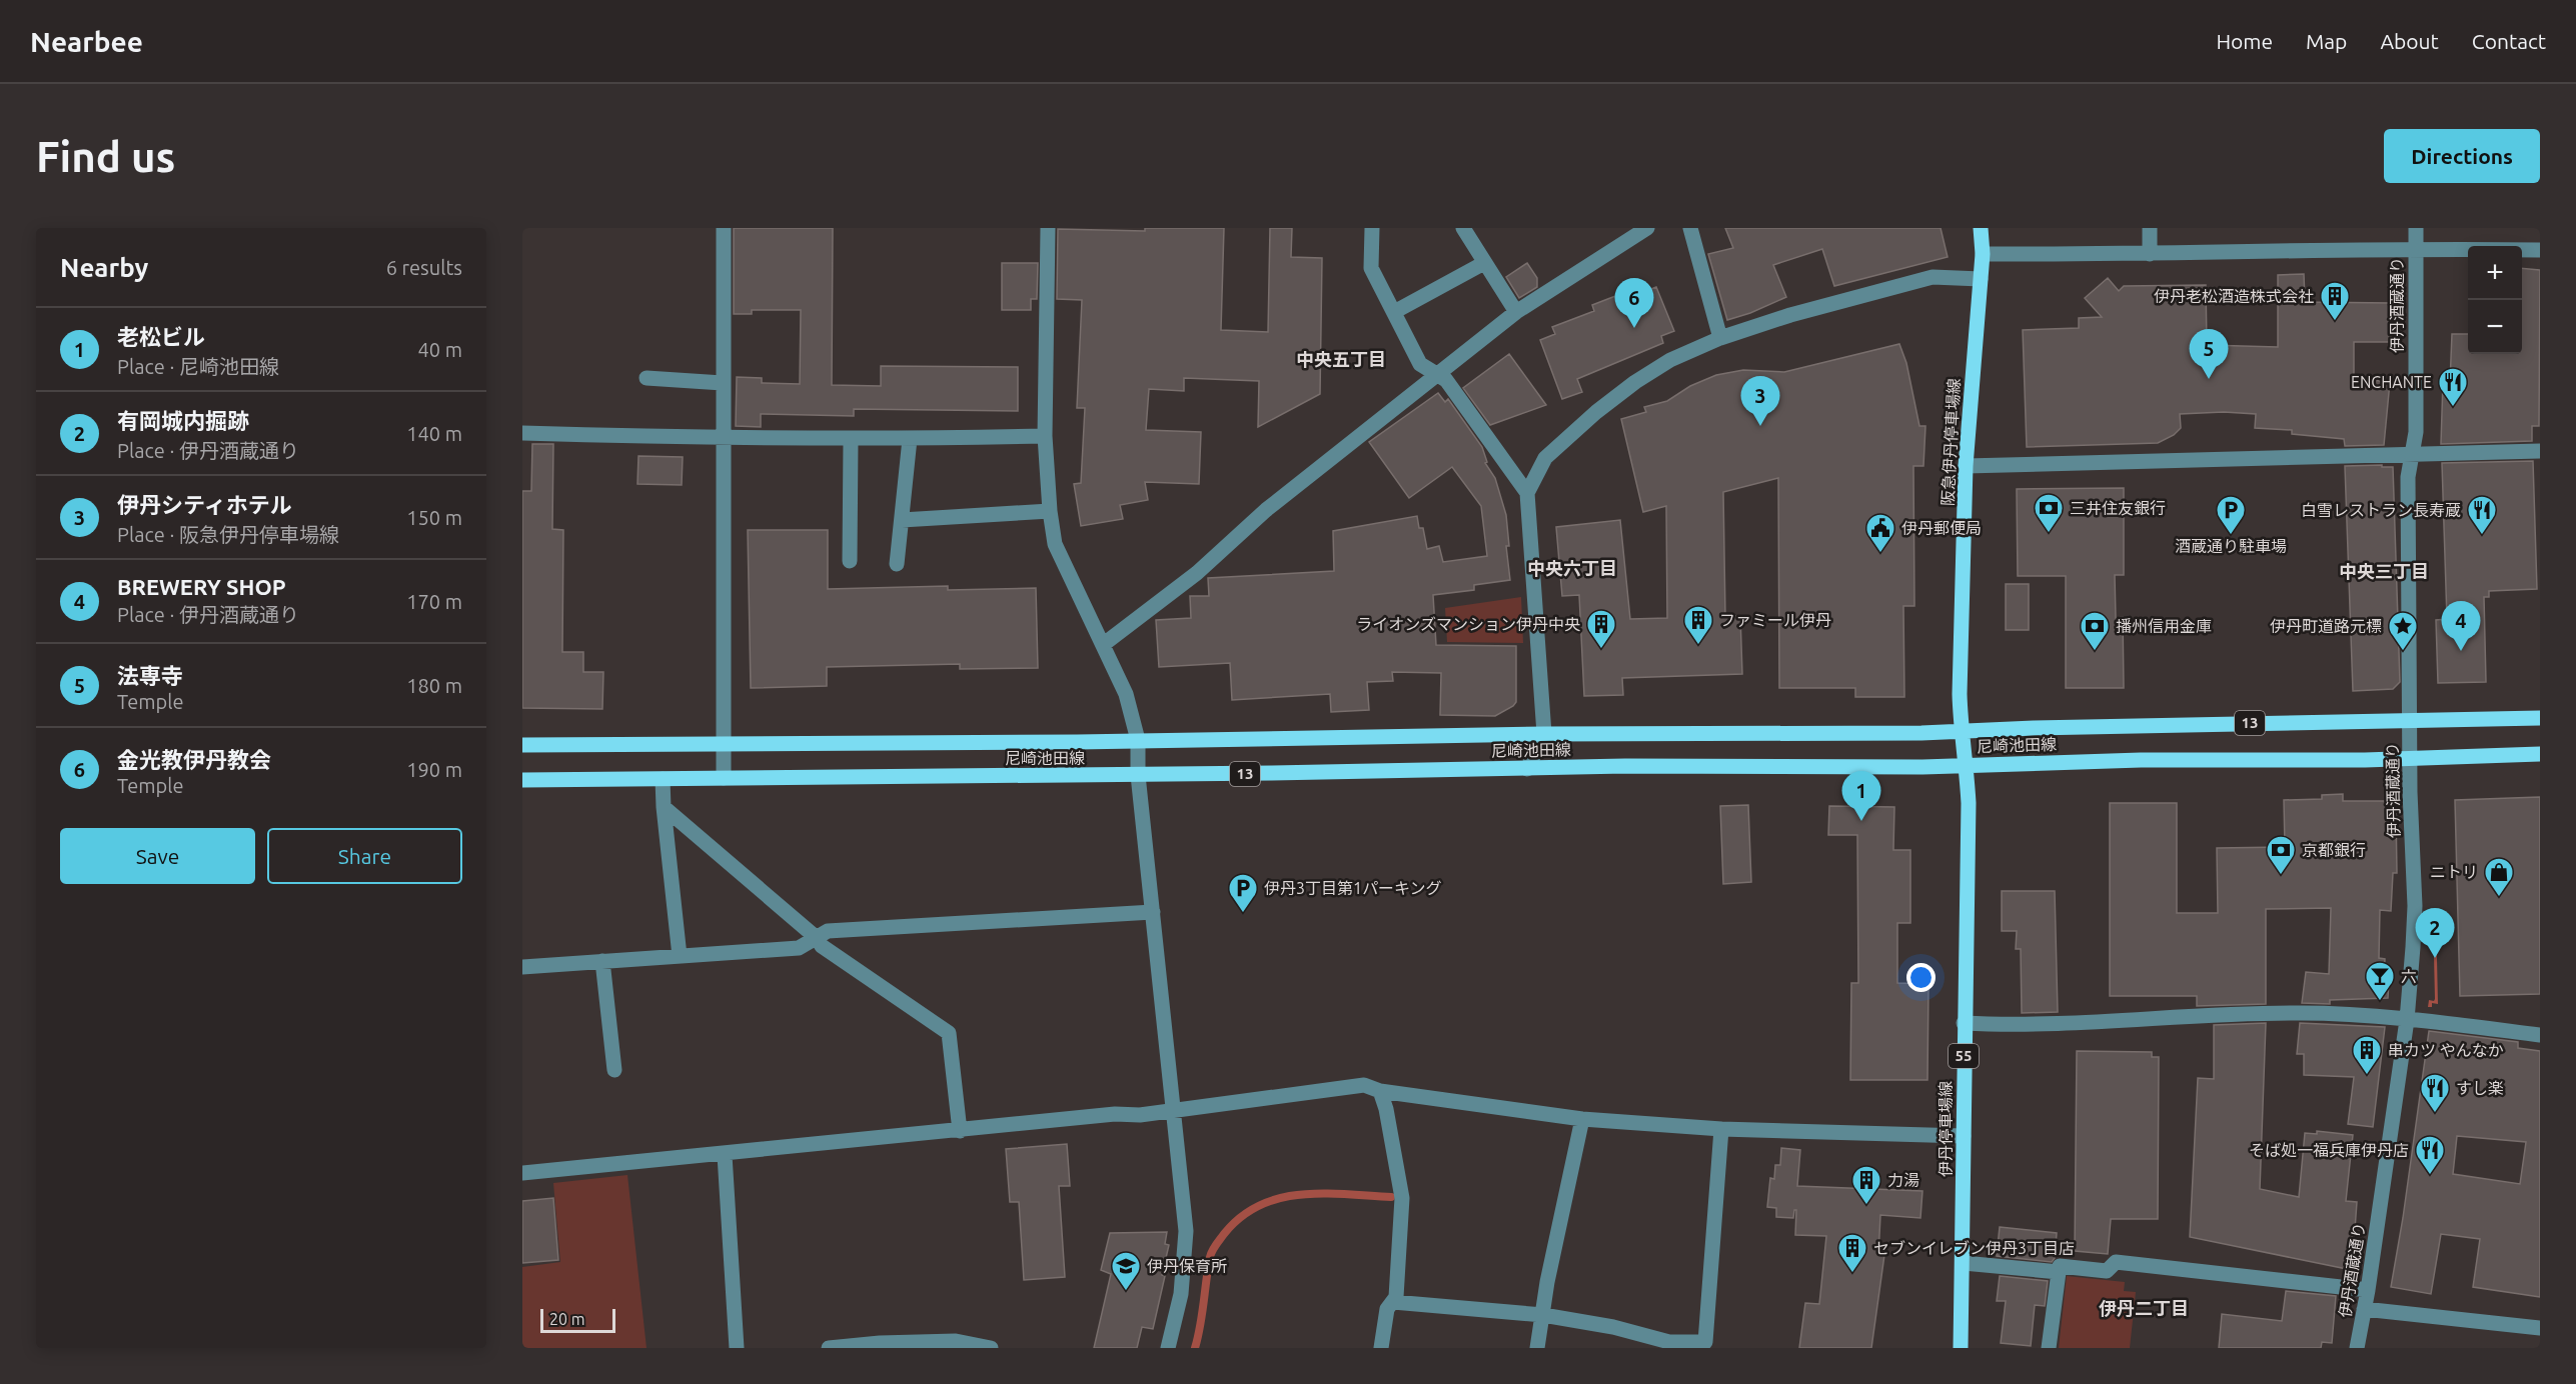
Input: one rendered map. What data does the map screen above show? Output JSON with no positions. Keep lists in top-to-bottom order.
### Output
{
  "streets": {
    "main road": [
      "阪急伊丹停車場線",
      "13",
      "尼崎池田線",
      "55",
      "伊丹停車場線"
    ],
    "street": ["伊丹酒蔵通り"]
  },
  "crossings": [
    ["伊丹酒蔵通り", "尼崎池田線"],
    ["阪急伊丹停車場線", "尼崎池田線"],
    ["阪急伊丹停車場線", "伊丹停車場線"],
    ["尼崎池田線", "伊丹停車場線"]
  ],
  "districts": [
    "中央五丁目",
    "中央六丁目",
    "中央三丁目",
    "伊丹二丁目"
  ],
  "places": {
    "building": [
      "伊丹老松酒造株式会社",
      "ファミール伊丹",
      "ライオンズマンション伊丹中央",
      "串カツ やんなか",
      "力湯",
      "セブンイレブン伊丹3丁目店"
    ],
    "restaurant": [
      "ENCHANTE",
      "白雪レストラン長寿蔵",
      "すし楽",
      "そば処一福兵庫伊丹店"
    ],
    "bank": ["三井住友銀行", "播州信用金庫", "京都銀行"],
    "parking": ["酒蔵通り駐車場", "伊丹3丁目第1パーキング"],
    "public building": ["伊丹郵便局"],
    "place": ["伊丹町道路元標"],
    "shop": ["ニトリ"],
    "bar": ["六"],
    "school or university": ["伊丹保育所"]
  },
  "scale_bar": "20 m",
  "page": {
    "header": "Nearbee",
    "nav": [
      "Home",
      "Map",
      "About",
      "Contact"
    ],
    "buttons": [
      "Directions",
      ["Save", "Share"]
    ],
    "title": "Find us",
    "heading": ["Nearby", "6 results"],
    "map_buttons": ["+", "−"],
    "pins": [
      "6",
      "5",
      "3",
      "4",
      "1",
      "2"
    ],
    "list": [
      {
        "mark": "1",
        "name": "老松ビル",
        "note": "Place · 尼崎池田線",
        "value": "40 m"
      },
      {
        "mark": "2",
        "name": "有岡城内掘跡",
        "note": "Place · 伊丹酒蔵通り",
        "value": "140 m"
      },
      {
        "mark": "3",
        "name": "伊丹シティホテル",
        "note": "Place · 阪急伊丹停車場線",
        "value": "150 m"
      },
      {
        "mark": "4",
        "name": "BREWERY SHOP",
        "note": "Place · 伊丹酒蔵通り",
        "value": "170 m"
      },
      {
        "mark": "5",
        "name": "法専寺",
        "note": "Temple",
        "value": "180 m"
      },
      {
        "mark": "6",
        "name": "金光教伊丹教会",
        "note": "Temple",
        "value": "190 m"
      }
    ],
    "scale": "20 m"
  }
}
